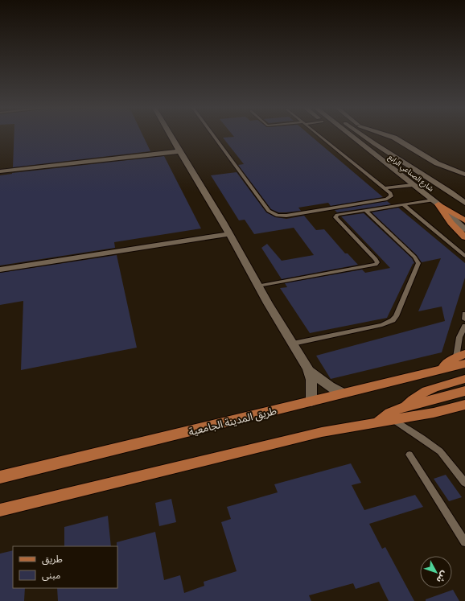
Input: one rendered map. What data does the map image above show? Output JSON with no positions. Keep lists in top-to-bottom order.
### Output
{
  "streets": {
    "main road": ["طريق المدينة الجامعية"],
    "street": ["شارع الصناعي الرابع"]
  },
  "legend": ["طريق", "مبنى"],
  "north": "bottom right"
}
